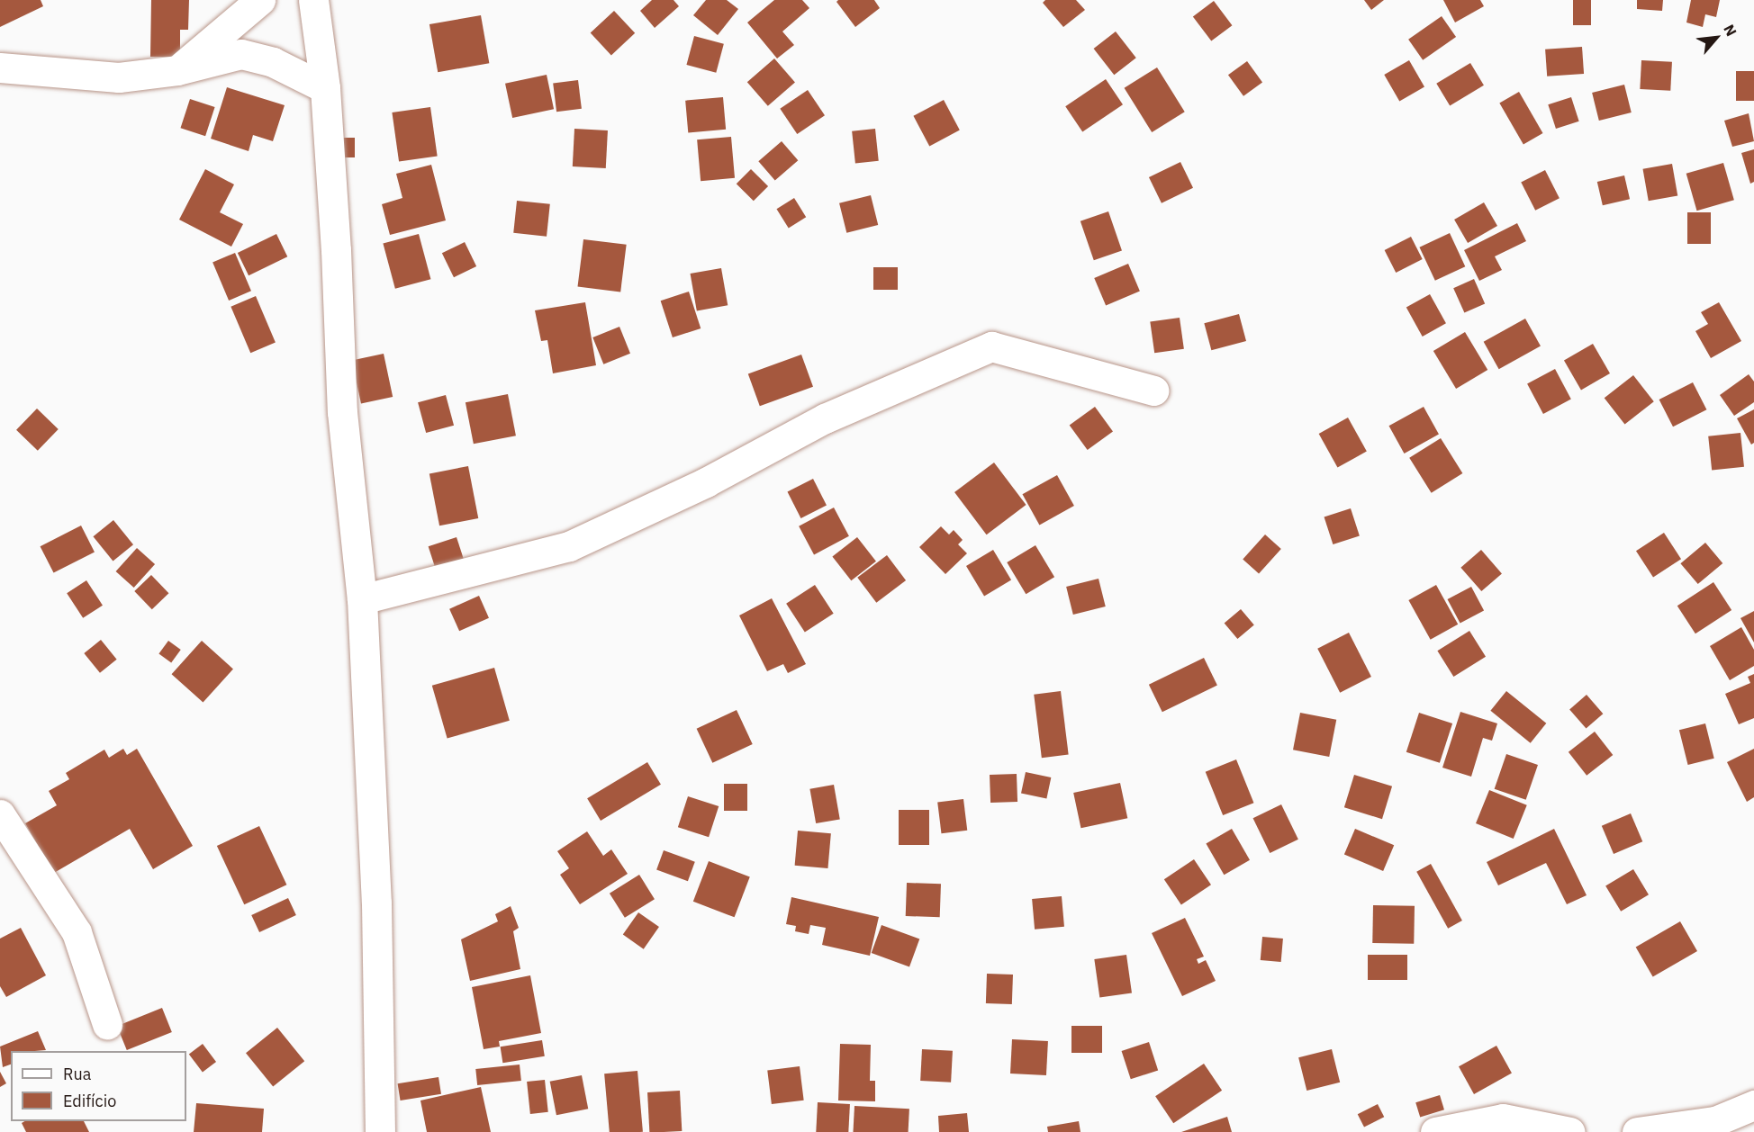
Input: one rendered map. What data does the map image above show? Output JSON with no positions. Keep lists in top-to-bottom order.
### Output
{
  "legend": ["Rua", "Edifício"],
  "north": "top right"
}
